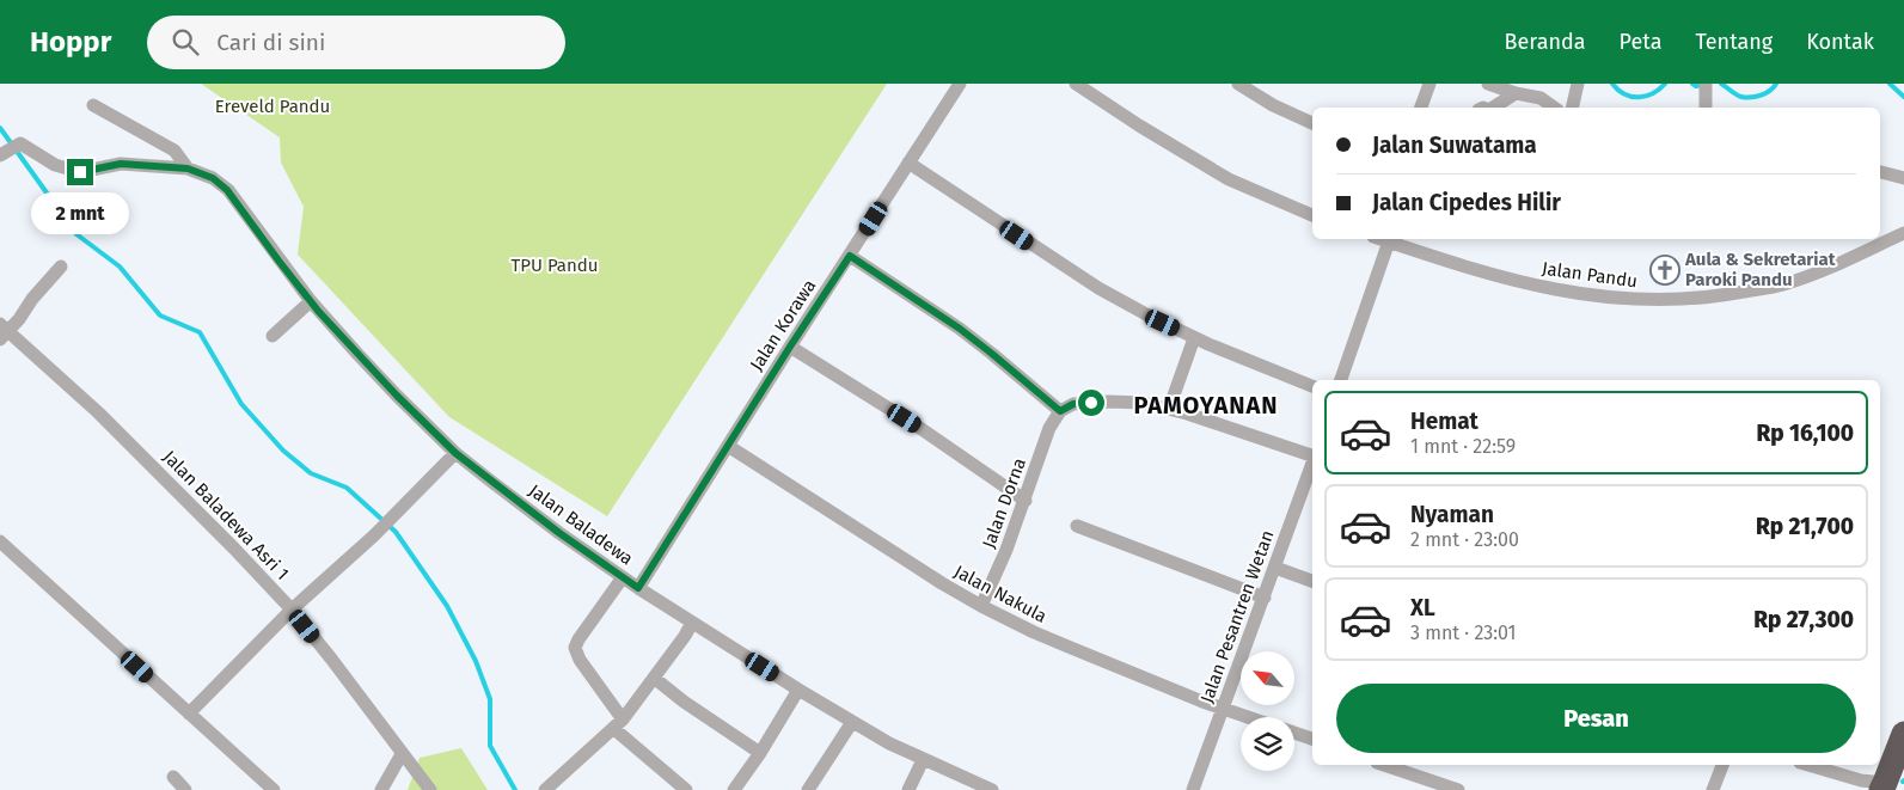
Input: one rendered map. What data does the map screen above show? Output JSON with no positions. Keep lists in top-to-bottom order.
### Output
{
  "streets": {
    "street": [
      "Jalan Pandu",
      "Jalan Korawa",
      "Jalan Dorna",
      "Jalan Baladewa Asri 1",
      "Jalan Baladewa",
      "Jalan Nakula",
      "Jalan Pesantren Wetan"
    ]
  },
  "crossings": [
    ["Jalan Korawa", "Jalan Baladewa"],
    ["Jalan Korawa", "Jalan Nakula"],
    ["Jalan Dorna", "Jalan Nakula"],
    ["Jalan Nakula", "Jalan Pesantren Wetan"]
  ],
  "districts": ["PAMOYANAN"],
  "parks": ["Ereveld Pandu", "TPU Pandu"],
  "places": {
    "church": ["Aula & Sekretariat Paroki Pandu"]
  },
  "north": "top left",
  "page": {
    "header": "Hoppr",
    "search": "Cari di sini",
    "nav": [
      "Beranda",
      "Peta",
      "Tentang",
      "Kontak"
    ],
    "banner": ["Jalan Suwatama", "Jalan Cipedes Hilir"],
    "bubble": "2 mnt",
    "list": [
      {
        "name": "Hemat",
        "note": "1 mnt · 22:59",
        "value": "Rp 16,100"
      },
      {
        "name": "Nyaman",
        "note": "2 mnt · 23:00",
        "value": "Rp 21,700"
      },
      {
        "name": "XL",
        "note": "3 mnt · 23:01",
        "value": "Rp 27,300"
      }
    ],
    "buttons": "Pesan"
  }
}
